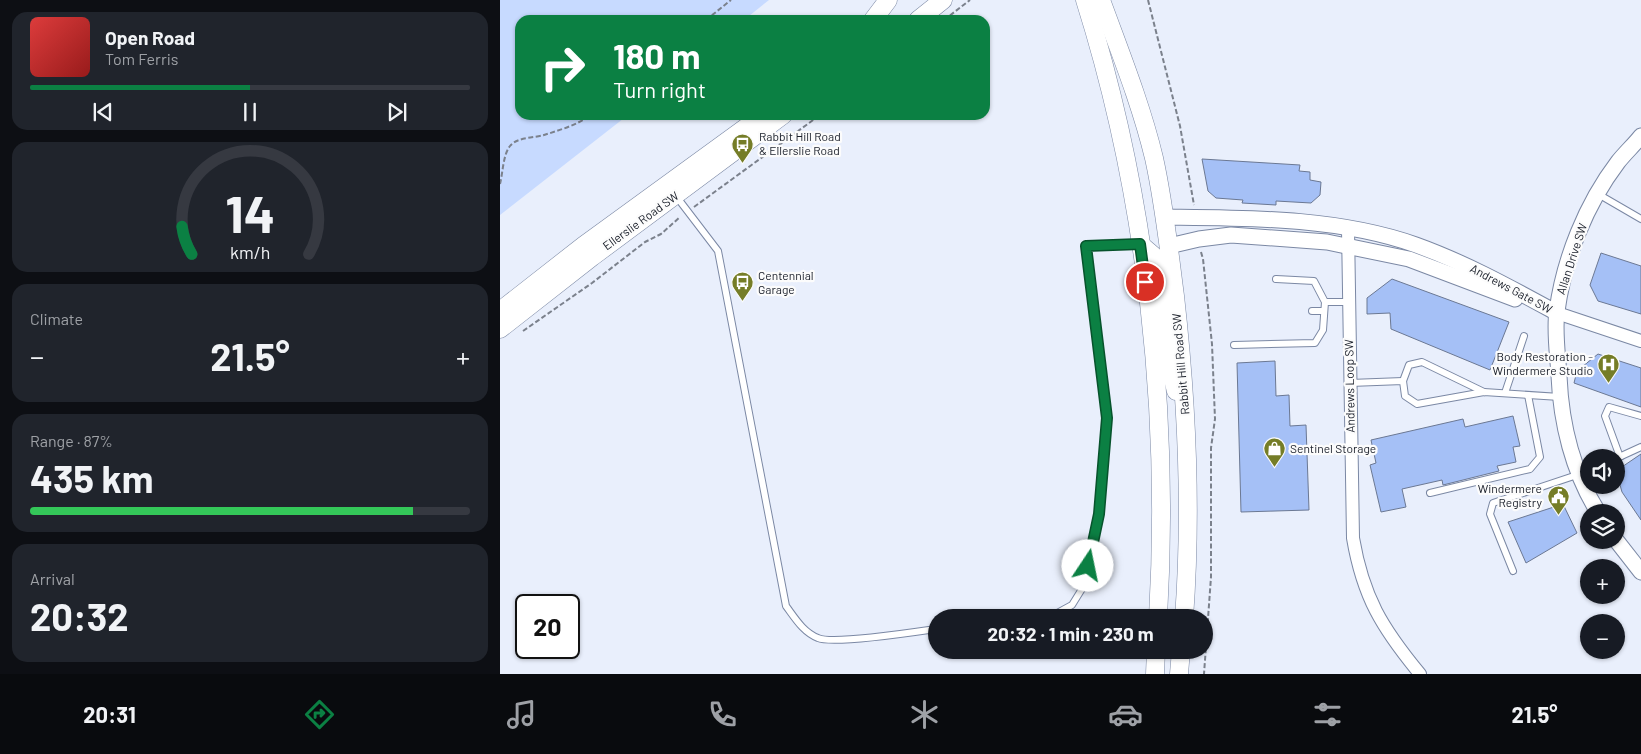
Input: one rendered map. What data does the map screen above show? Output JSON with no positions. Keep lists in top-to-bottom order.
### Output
{
  "streets": {
    "main road": ["Ellerslie Road SW", "Rabbit Hill Road SW"],
    "street": ["Allan Drive SW", "Andrews Gate SW", "Andrews Loop SW"]
  },
  "crossings": [
    ["Allan Drive SW", "Andrews Gate SW"],
    ["Andrews Gate SW", "Rabbit Hill Road SW"],
    ["Andrews Gate SW", "Andrews Loop SW"]
  ],
  "places": {
    "bus stop": ["Rabbit Hill Road & Ellerslie Road", "Centennial Garage"],
    "hospital": ["Body Restoration - Windermere Studio"],
    "shop": ["Sentinel Storage"],
    "public building": ["Windermere Registry"]
  },
  "page": {
    "turn": ["180 m", "Turn right"],
    "song": ["Open Road", "Tom Ferris"],
    "tile": [
      "Climate",
      ["Range · 87%", "435 km"],
      ["Arrival", "20:32"]
    ],
    "heat": ["−", "21.5°", "+"],
    "map_buttons": ["+", "−"],
    "limit": "20",
    "trip": "20:32 · 1 min · 230 m",
    "tabs": ["20:31", "21.5°"],
    "gauge": ["14", "km/h"]
  }
}
